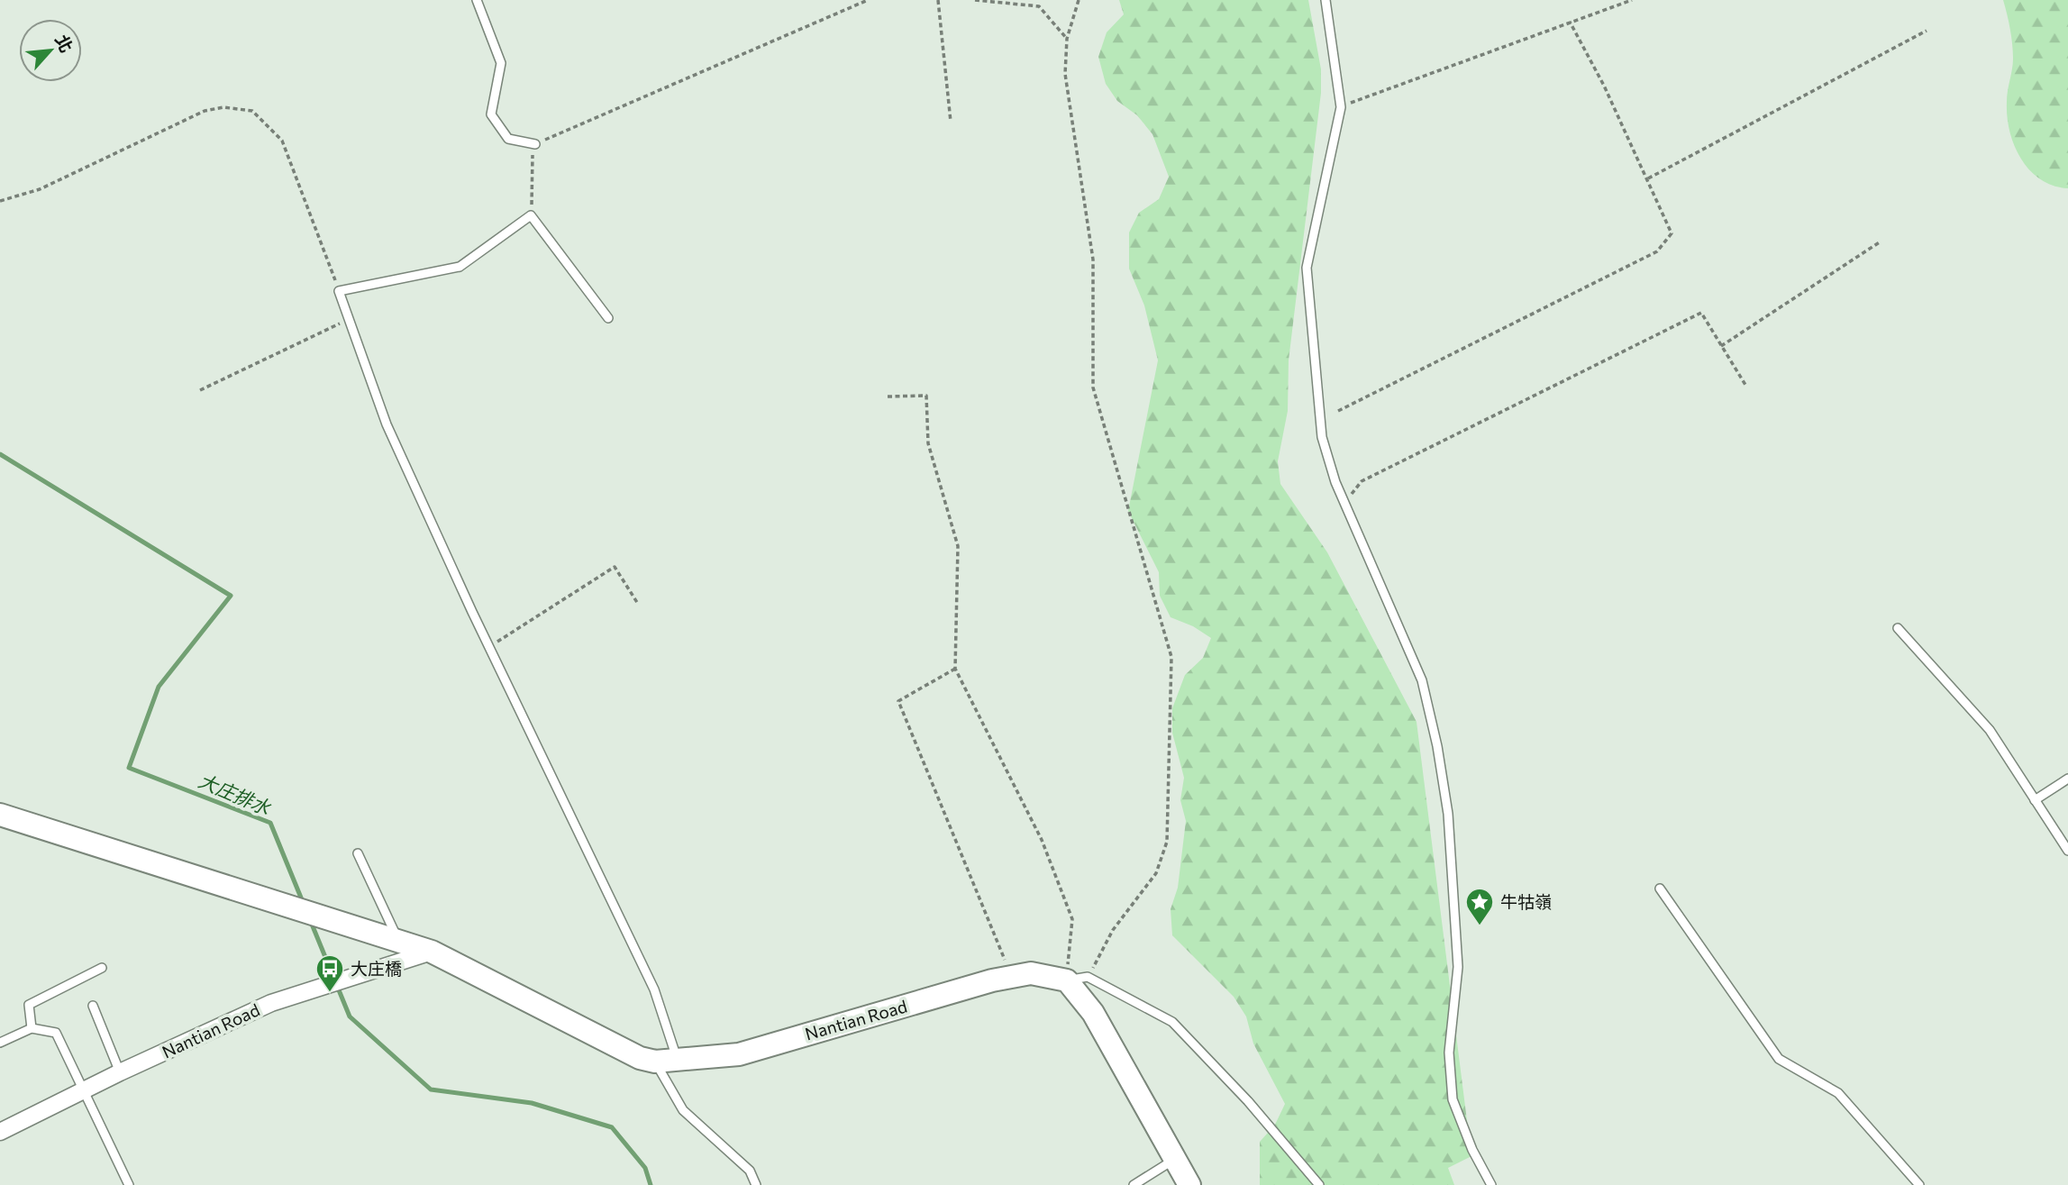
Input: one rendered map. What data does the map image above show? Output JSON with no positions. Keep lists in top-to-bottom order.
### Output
{
  "streets": {
    "main road": ["Nantian Road"]
  },
  "water": ["大庄排水"],
  "places": {
    "place": ["牛牯嶺"],
    "bus stop": ["大庄橋"]
  },
  "north": "top right"
}
